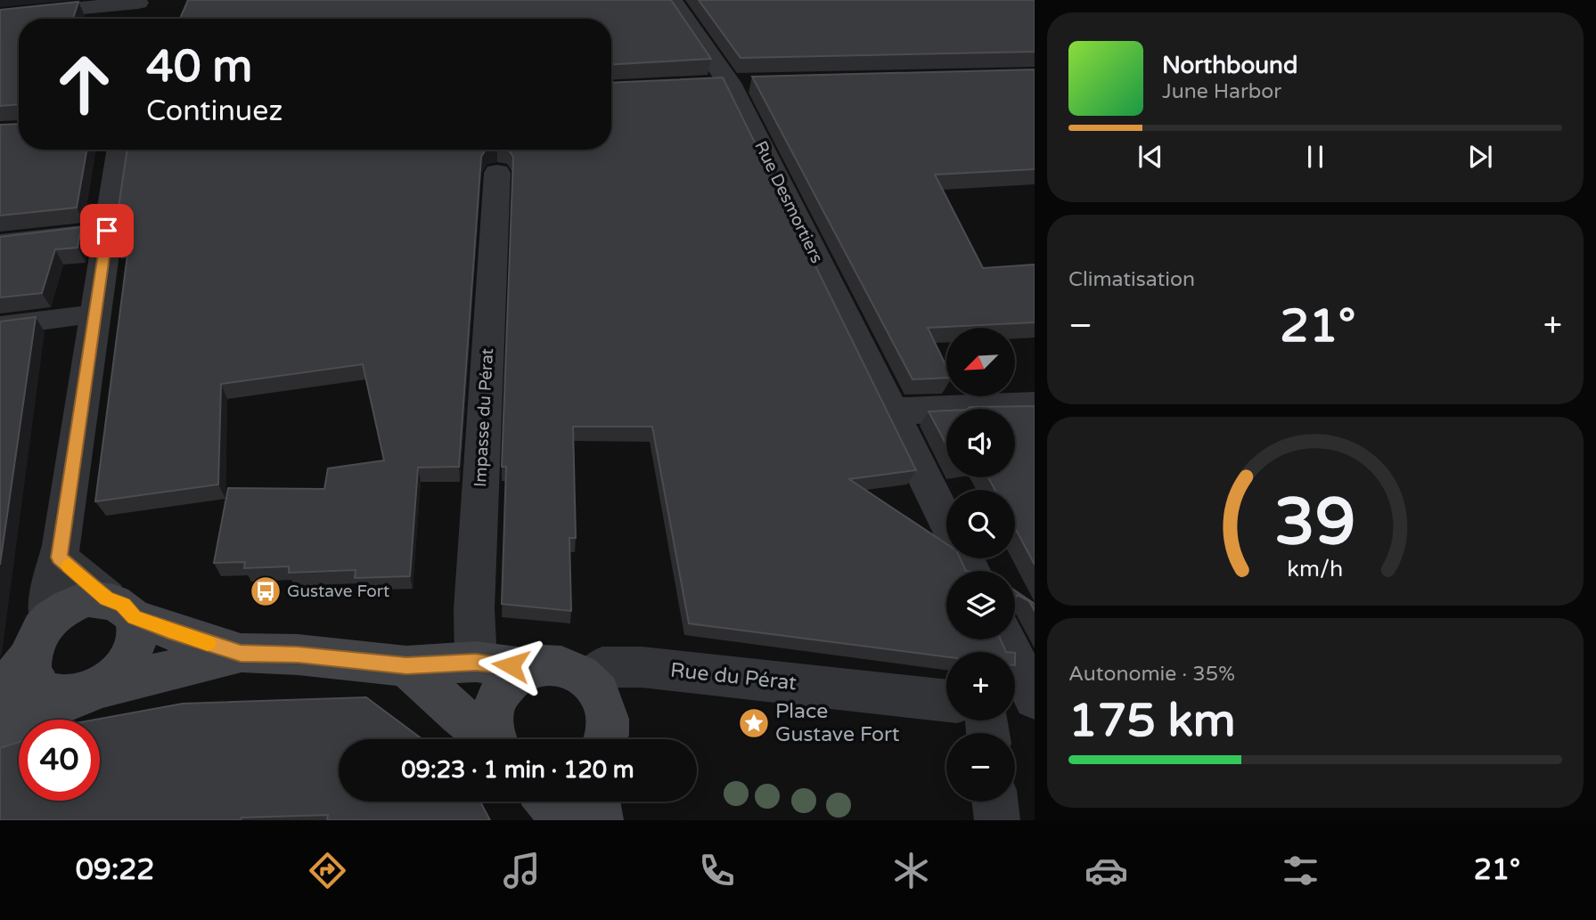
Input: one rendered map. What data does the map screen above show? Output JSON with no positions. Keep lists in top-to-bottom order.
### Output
{
  "streets": {
    "street": ["Rue Desmortiers", "Impasse du Pérat", "Rue du Pérat"]
  },
  "places": {
    "bus stop": ["Gustave Fort"],
    "place": ["Place Gustave Fort"]
  },
  "north": "bottom left",
  "page": {
    "turn": ["40 m", "Continuez"],
    "song": ["Northbound", "June Harbor"],
    "tile": [
      "Climatisation",
      ["Autonomie · 35%", "175 km"]
    ],
    "heat": ["−", "21°", "+"],
    "map_buttons": ["+", "−"],
    "limit": "40",
    "trip": "09:23 · 1 min · 120 m",
    "tabs": ["09:22", "21°"],
    "gauge": ["39", "km/h"]
  }
}
